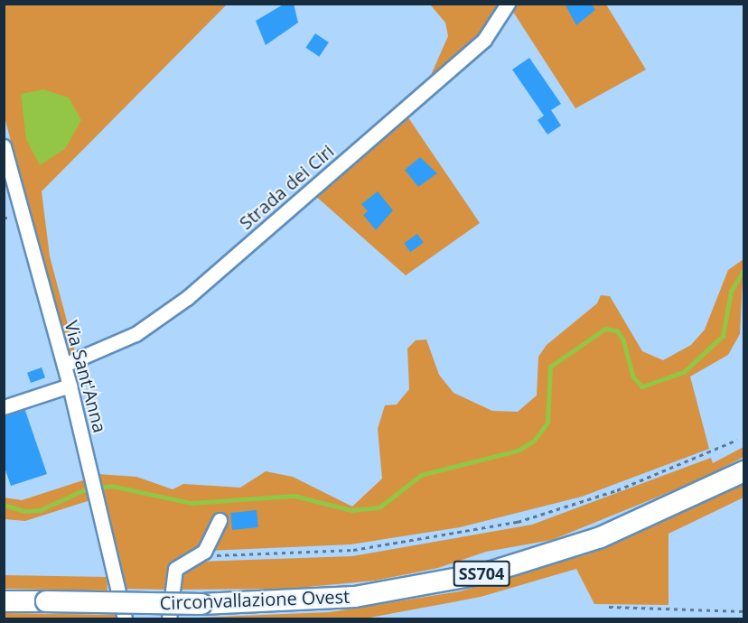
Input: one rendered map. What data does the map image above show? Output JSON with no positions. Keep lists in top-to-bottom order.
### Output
{
  "streets": {
    "highway": ["SS704", "Circonvallazione Ovest"],
    "street": ["Strada dei Ciri", "Via Sant'Anna"]
  },
  "crossings": [
    ["Strada dei Ciri", "Via Sant'Anna"]
  ]
}
